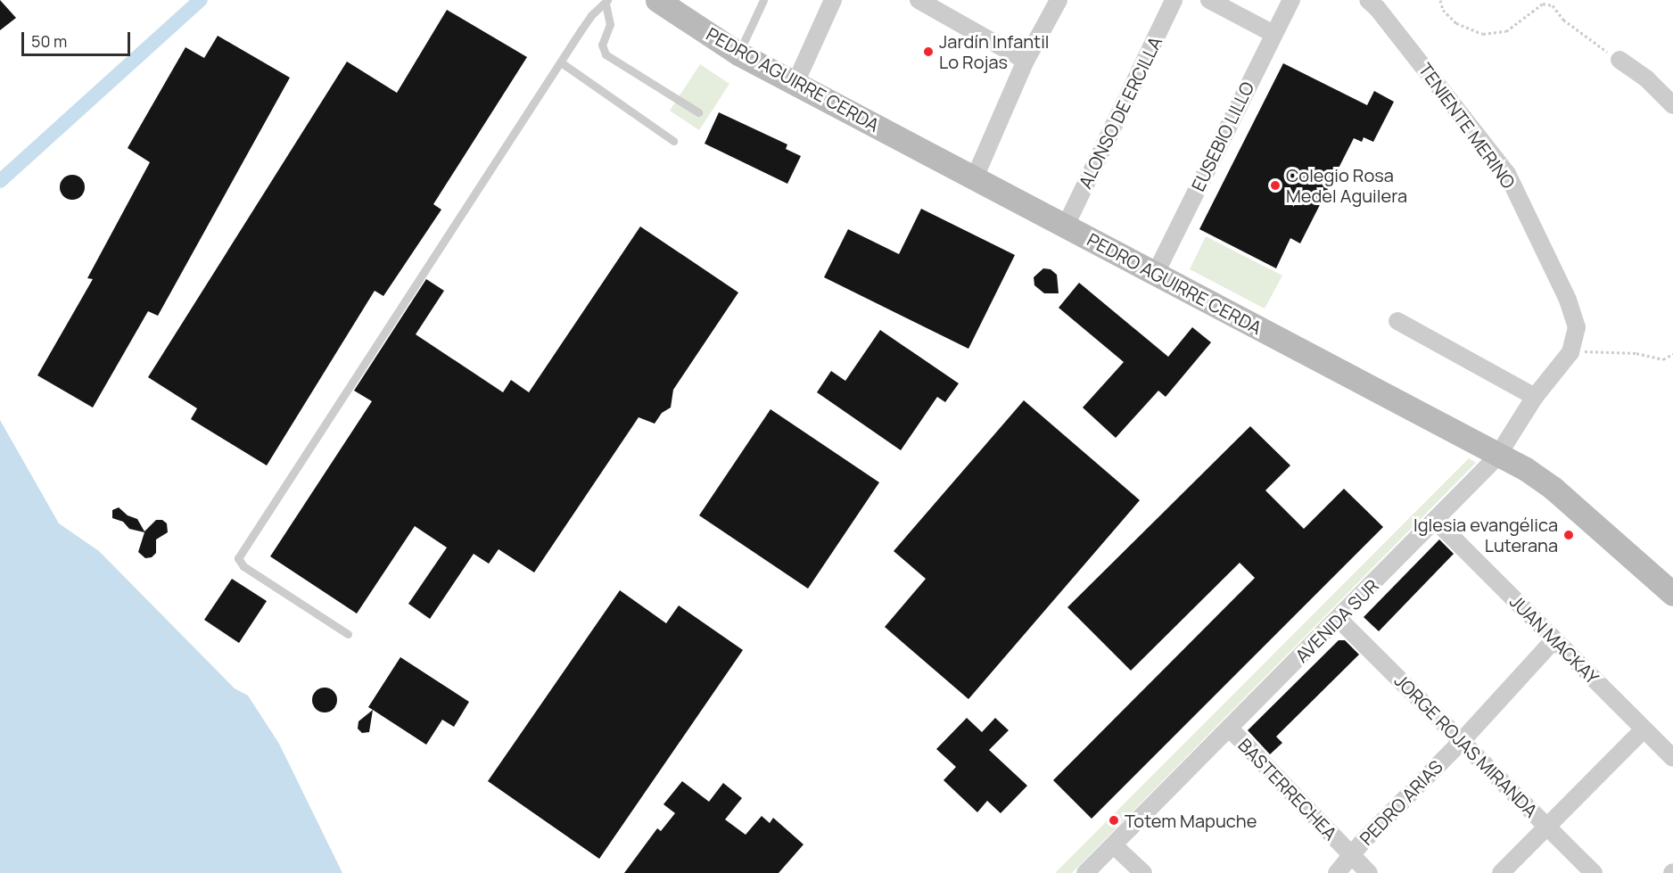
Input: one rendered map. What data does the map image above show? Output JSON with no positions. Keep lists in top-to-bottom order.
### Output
{
  "streets": {
    "street": [
      "PEDRO AGUIRRE CERDA",
      "ALONSO DE ERCILLA",
      "TENIENTE MERINO",
      "EUSEBIO LILLO",
      "AVENIDA SUR",
      "JUAN MACKAY",
      "JORGE ROJAS MIRANDA",
      "BASTERRECHEA",
      "PEDRO ARIAS"
    ]
  },
  "crossings": [
    ["PEDRO AGUIRRE CERDA", "ALONSO DE ERCILLA"],
    ["PEDRO AGUIRRE CERDA", "EUSEBIO LILLO"],
    ["PEDRO AGUIRRE CERDA", "AVENIDA SUR"],
    ["TENIENTE MERINO", "AVENIDA SUR"],
    ["AVENIDA SUR", "JUAN MACKAY"],
    ["AVENIDA SUR", "JORGE ROJAS MIRANDA"],
    ["AVENIDA SUR", "BASTERRECHEA"],
    ["JUAN MACKAY", "PEDRO ARIAS"],
    ["JORGE ROJAS MIRANDA", "PEDRO ARIAS"],
    ["BASTERRECHEA", "PEDRO ARIAS"]
  ],
  "places": [
    "Jardín Infantil Lo Rojas",
    "Colegio Rosa Medel Aguilera",
    "Iglesia evangélica Luterana",
    "Totem Mapuche"
  ],
  "scale_bar": "50 m"
}
